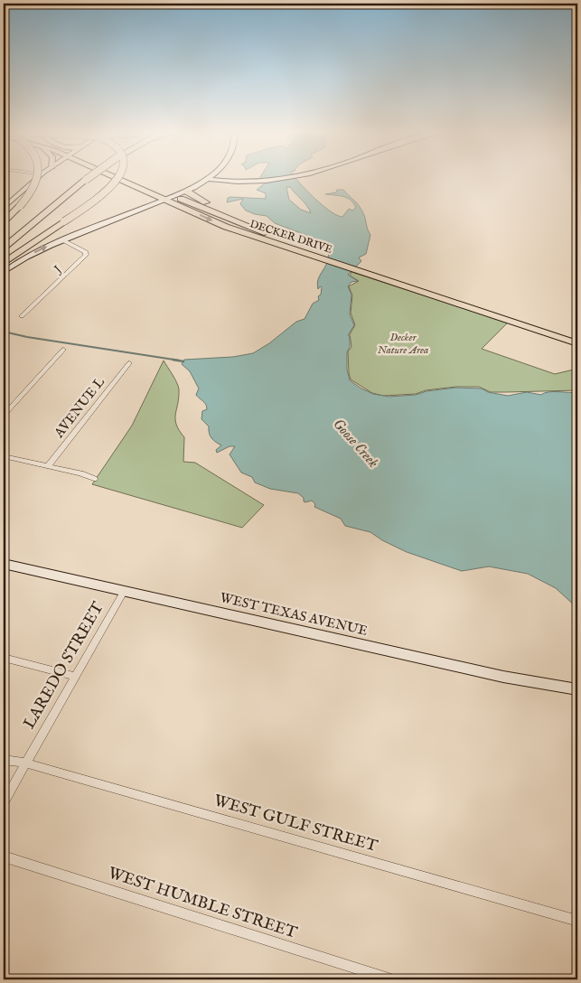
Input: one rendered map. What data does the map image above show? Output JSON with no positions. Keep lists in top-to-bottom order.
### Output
{
  "streets": {
    "main road": ["DECKER DRIVE", "WEST TEXAS AVENUE"],
    "street": [
      "J",
      "AVENUE L",
      "LAREDO STREET",
      "WEST GULF STREET",
      "WEST HUMBLE STREET"
    ]
  },
  "crossings": [
    ["WEST TEXAS AVENUE", "LAREDO STREET"],
    ["LAREDO STREET", "WEST GULF STREET"]
  ],
  "water": ["Goose Creek"],
  "parks": ["Decker Nature Area"]
}
